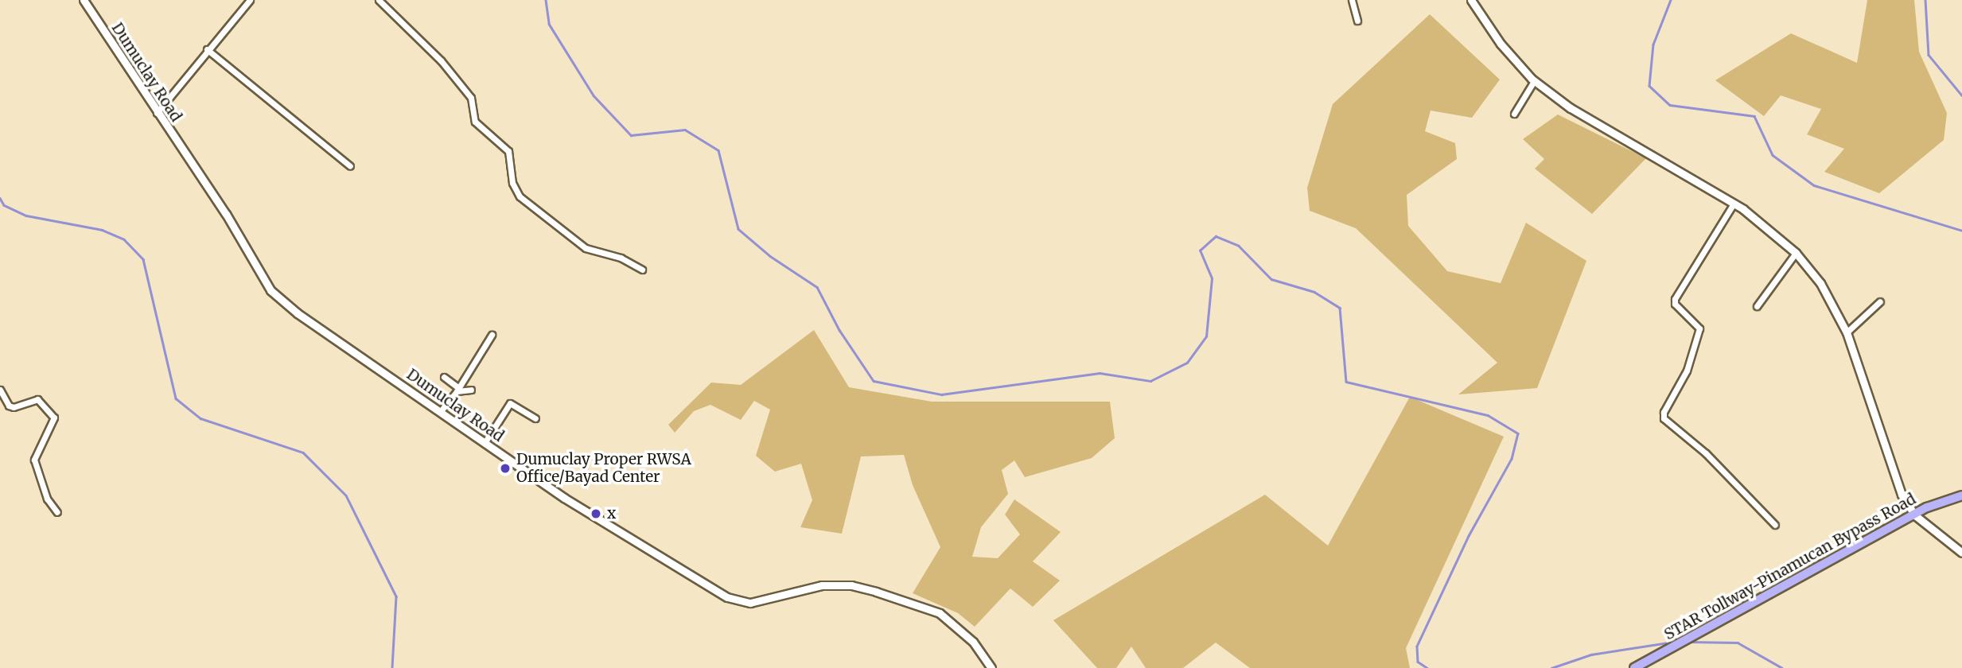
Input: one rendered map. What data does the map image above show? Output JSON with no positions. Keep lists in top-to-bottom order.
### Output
{
  "streets": {
    "main road": ["STAR Tollway-Pinamucan Bypass Road"],
    "street": ["Dumuclay Road"]
  },
  "places": ["Dumuclay Proper RWSA Office/Bayad Center", "x"]
}
